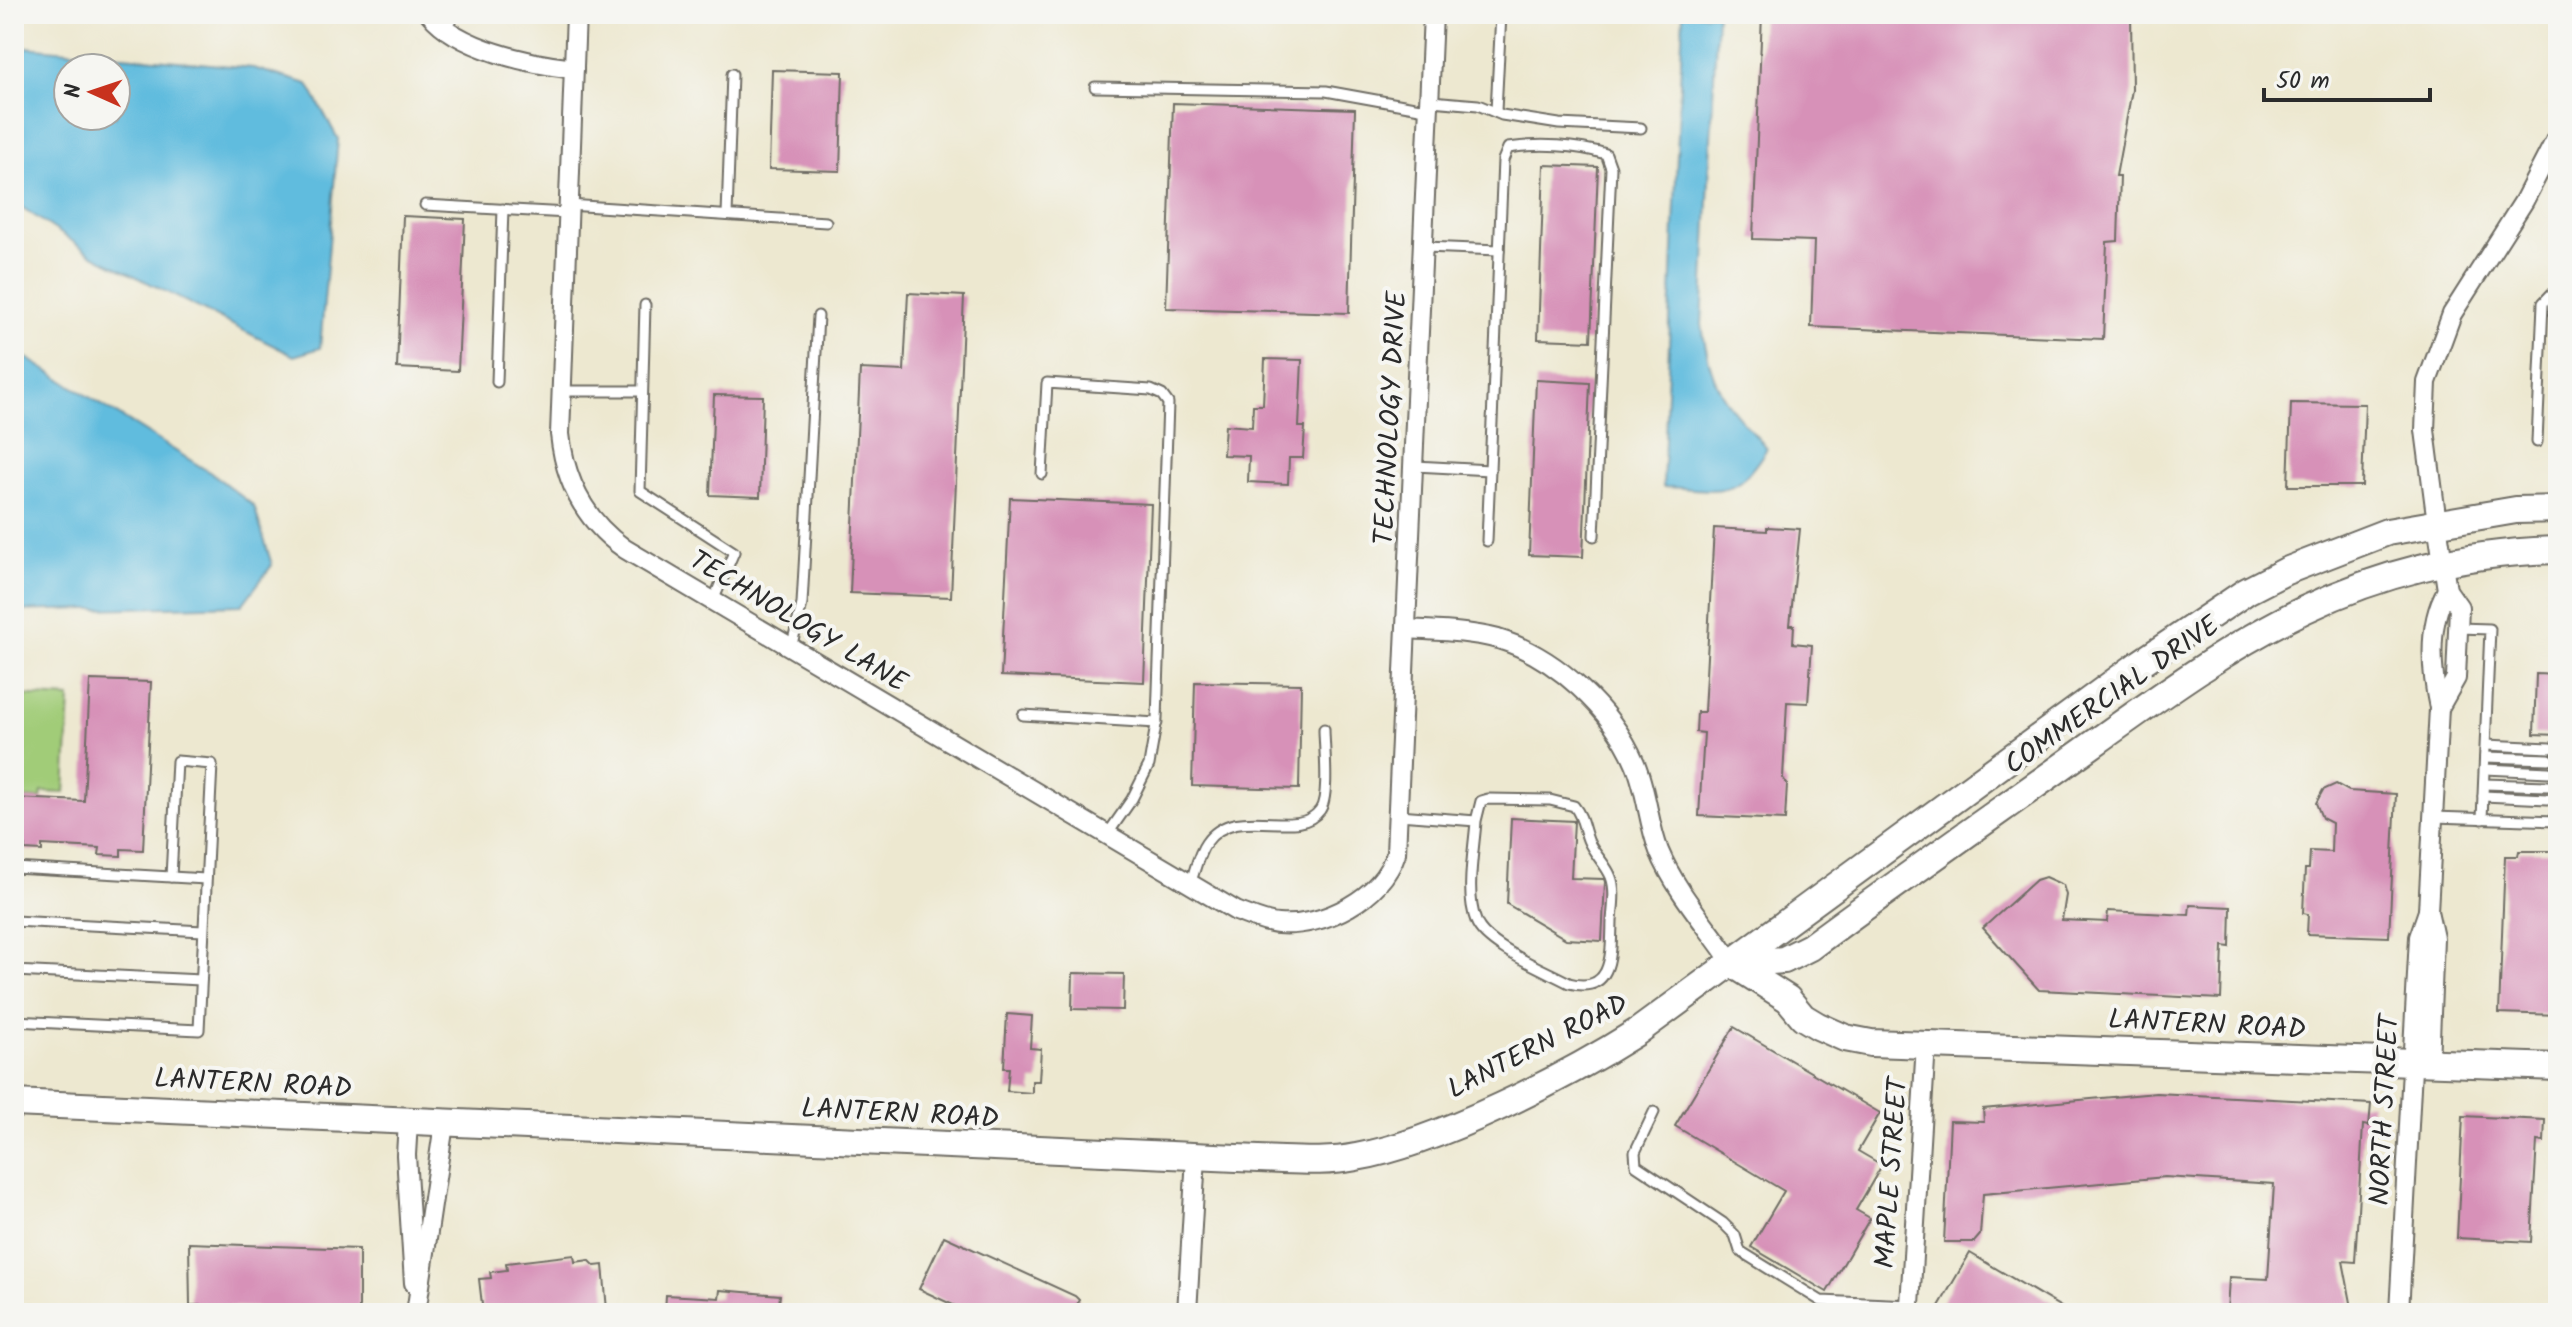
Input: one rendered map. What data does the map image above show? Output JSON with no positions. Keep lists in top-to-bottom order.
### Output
{
  "streets": {
    "street": [
      "TECHNOLOGY DRIVE",
      "TECHNOLOGY LANE",
      "COMMERCIAL DRIVE",
      "LANTERN ROAD",
      "NORTH STREET",
      "MAPLE STREET"
    ]
  },
  "crossings": [
    ["TECHNOLOGY DRIVE", "TECHNOLOGY LANE"],
    ["COMMERCIAL DRIVE", "LANTERN ROAD"],
    ["COMMERCIAL DRIVE", "NORTH STREET"],
    ["LANTERN ROAD", "NORTH STREET"],
    ["LANTERN ROAD", "MAPLE STREET"]
  ],
  "scale_bar": "50 m",
  "north": "left"
}
